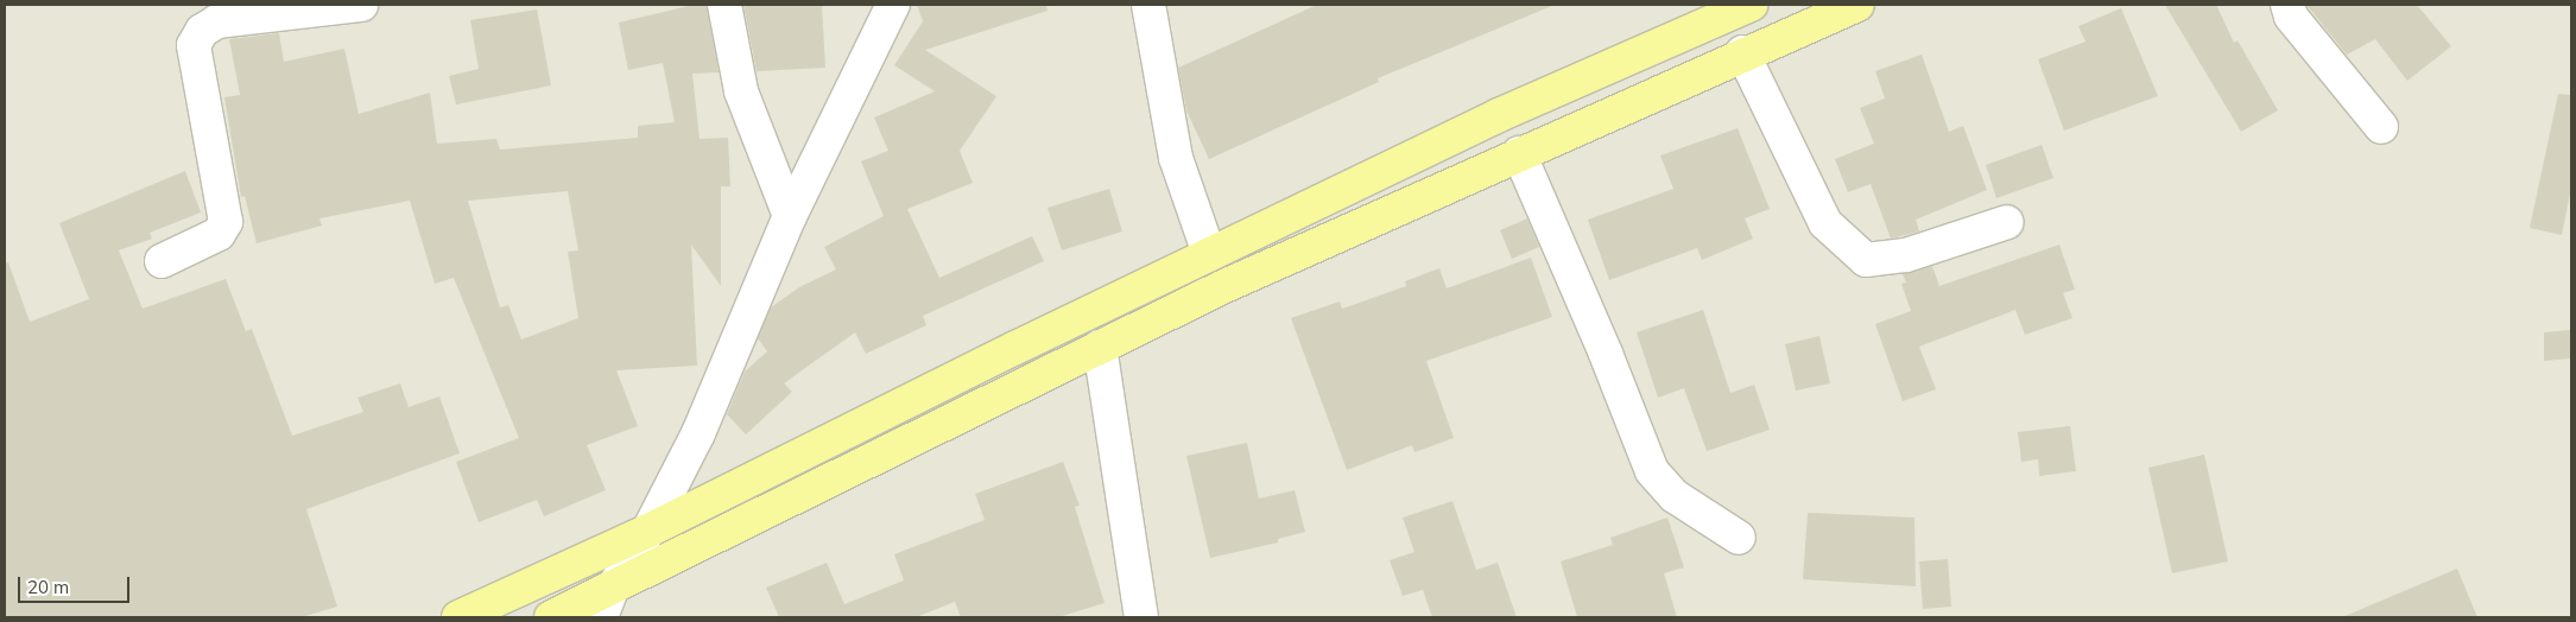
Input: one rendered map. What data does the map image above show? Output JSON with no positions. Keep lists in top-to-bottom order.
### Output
{
  "scale_bar": "20 m"
}
